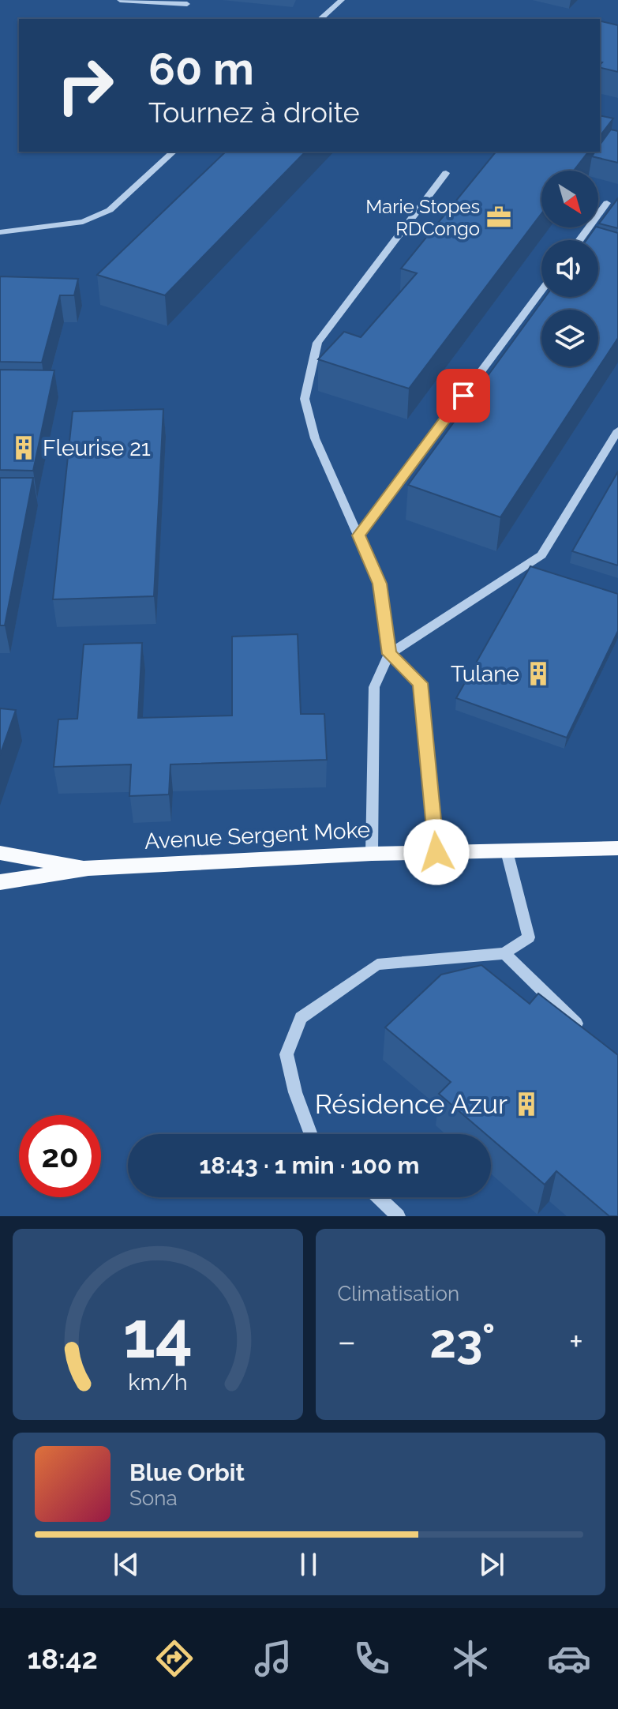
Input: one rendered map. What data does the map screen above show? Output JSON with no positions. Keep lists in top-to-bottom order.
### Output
{
  "streets": {
    "main road": ["Avenue Sergent Moke"]
  },
  "places": {
    "office": ["Marie Stopes RDCongo"],
    "building": ["Fleurise 21", "Tulane", "Résidence Azur"]
  },
  "north": "bottom right",
  "page": {
    "turn": ["60 m", "Tournez à droite"],
    "limit": "20",
    "trip": "18:43 · 1 min · 100 m",
    "tile": "Climatisation",
    "heat": ["−", "23°", "+"],
    "song": ["Blue Orbit", "Sona"],
    "tabs": "18:42",
    "gauge": ["14", "km/h"]
  }
}
